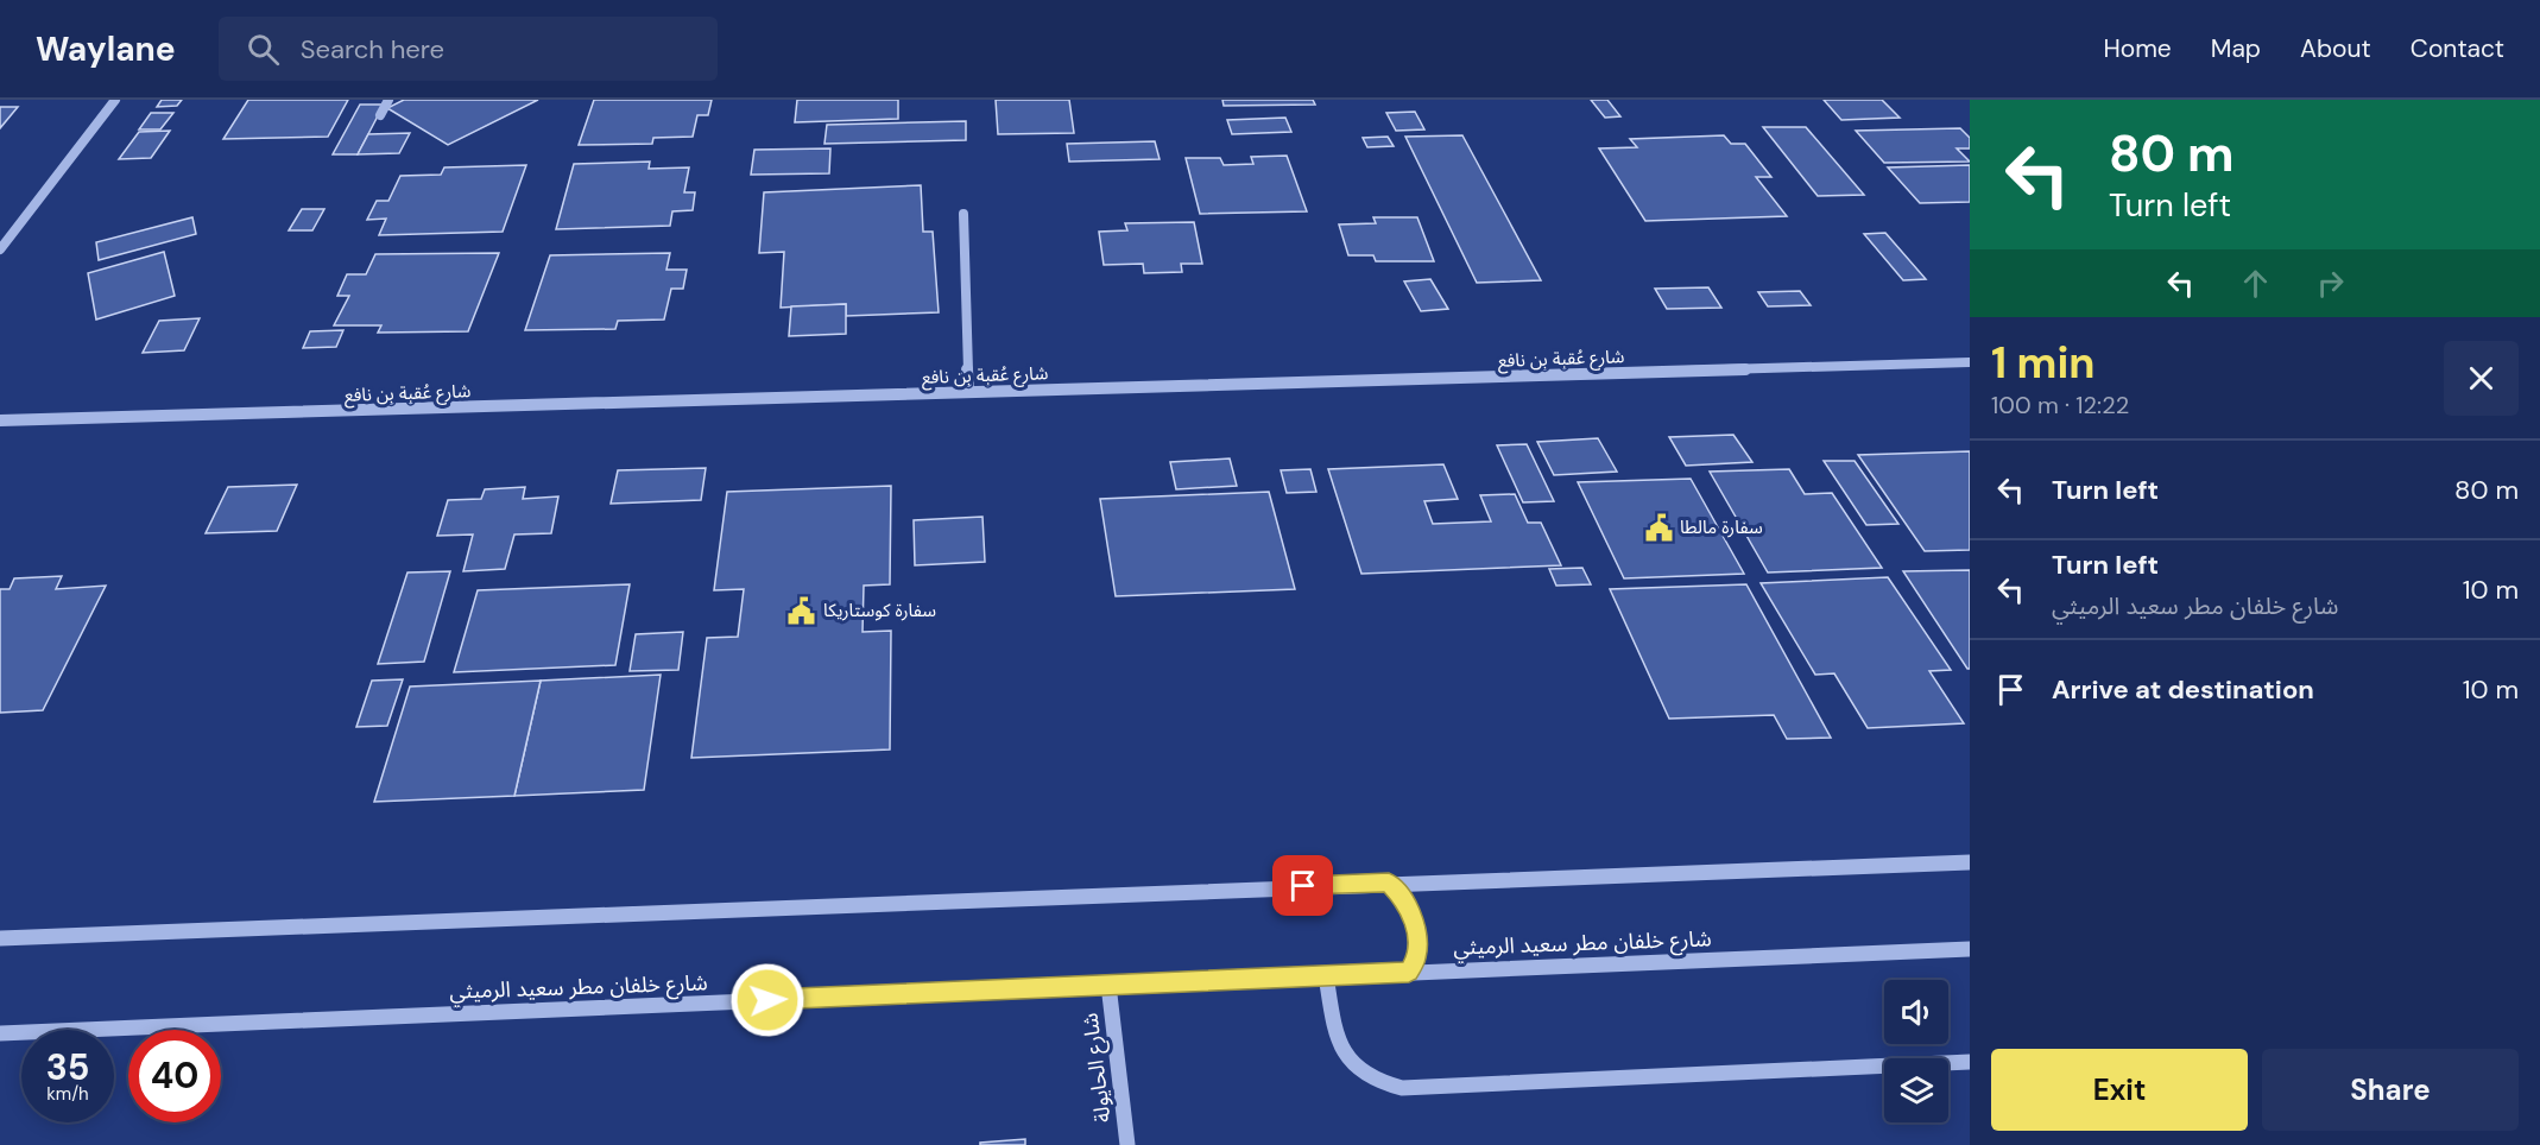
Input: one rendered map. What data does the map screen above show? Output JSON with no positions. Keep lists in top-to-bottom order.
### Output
{
  "streets": {
    "street": ["شارع عُقبة بن نافع", "شارع خلفان مطر سعيد الرميثي", "شارع الحايولة"]
  },
  "crossings": [
    ["شارع خلفان مطر سعيد الرميثي", "شارع الحايولة"]
  ],
  "places": {
    "public building": ["سفارة مالطا", "سفارة كوستاريكا"]
  },
  "page": {
    "header": "Waylane",
    "search": "Search here",
    "nav": [
      "Home",
      "Map",
      "About",
      "Contact"
    ],
    "turn": ["80 m", "Turn left"],
    "heading": ["1 min", "100 m · 12:22"],
    "list": [
      {
        "name": "Turn left",
        "value": "80 m"
      },
      {
        "name": "Turn left",
        "note": "شارع خلفان مطر سعيد الرميثي",
        "value": "10 m"
      },
      {
        "name": "Arrive at destination",
        "value": "10 m"
      }
    ],
    "speed": "35 km/h",
    "limit": "40",
    "buttons": ["Exit", "Share"]
  }
}
